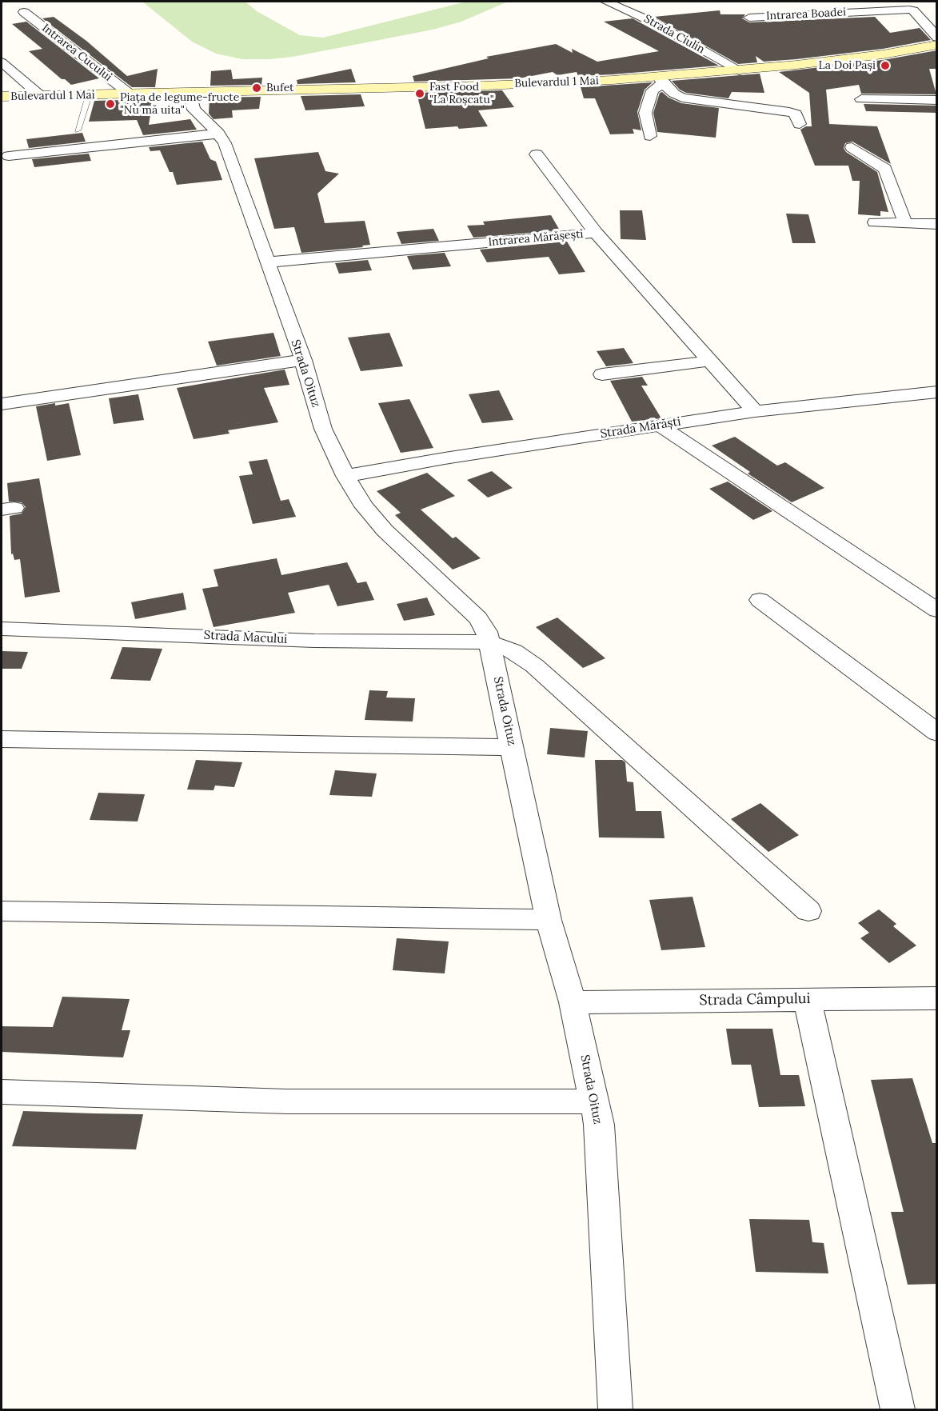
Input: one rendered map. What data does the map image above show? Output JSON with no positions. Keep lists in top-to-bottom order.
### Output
{
  "streets": {
    "main road": ["Bulevardul 1 Mai"],
    "street": [
      "Intrarea Boadei",
      "Strada Ciulin",
      "Intrarea Cucului",
      "Intrarea Mărășești",
      "Strada Oituz",
      "Strada Mărăști",
      "Strada Macului",
      "Strada Câmpului"
    ]
  },
  "crossings": [
    ["Strada Ciulin", "Bulevardul 1 Mai"],
    ["Intrarea Cucului", "Bulevardul 1 Mai"],
    ["Bulevardul 1 Mai", "Strada Oituz"],
    ["Intrarea Mărășești", "Strada Oituz"],
    ["Intrarea Mărășești", "Strada Mărăști"],
    ["Strada Oituz", "Strada Mărăști"],
    ["Strada Oituz", "Strada Macului"],
    ["Strada Oituz", "Strada Câmpului"]
  ],
  "places": [
    "La Doi Pași",
    "Bufet",
    "Fast Food \"La Roșcatu\"",
    "Piața de legume-fructe \"Nu mă uita\""
  ]
}
